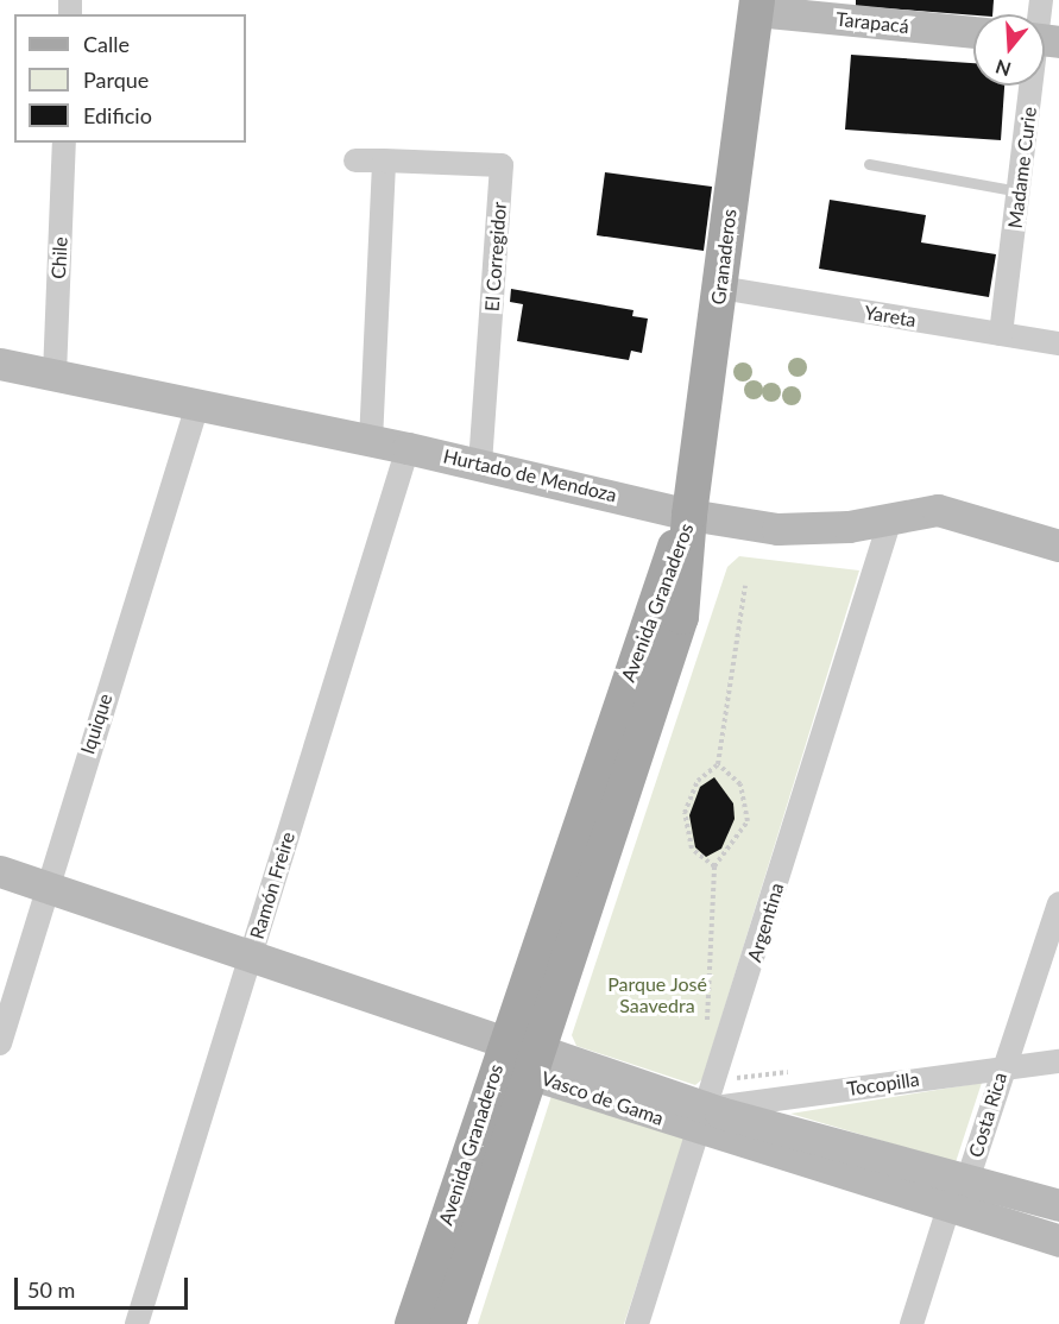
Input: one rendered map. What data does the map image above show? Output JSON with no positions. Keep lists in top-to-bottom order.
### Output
{
  "streets": {
    "main road": ["Granaderos", "Avenida Granaderos"],
    "street": [
      "Tarapacá",
      "Madame Curie",
      "El Corregidor",
      "Chile",
      "Yareta",
      "Hurtado de Mendoza",
      "Iquique",
      "Ramón Freire",
      "Argentina",
      "Tocopilla",
      "Vasco de Gama",
      "Costa Rica"
    ]
  },
  "crossings": [
    ["Tarapacá", "Granaderos"],
    ["Madame Curie", "Yareta"],
    ["El Corregidor", "Hurtado de Mendoza"],
    ["Granaderos", "Yareta"],
    ["Granaderos", "Hurtado de Mendoza"],
    ["Granaderos", "Avenida Granaderos"],
    ["Chile", "Hurtado de Mendoza"],
    ["Hurtado de Mendoza", "Avenida Granaderos"],
    ["Hurtado de Mendoza", "Iquique"],
    ["Hurtado de Mendoza", "Ramón Freire"],
    ["Hurtado de Mendoza", "Argentina"],
    ["Avenida Granaderos", "Vasco de Gama"],
    ["Iquique", "Vasco de Gama"],
    ["Ramón Freire", "Vasco de Gama"],
    ["Argentina", "Tocopilla"],
    ["Argentina", "Vasco de Gama"],
    ["Tocopilla", "Vasco de Gama"],
    ["Tocopilla", "Costa Rica"],
    ["Vasco de Gama", "Costa Rica"]
  ],
  "parks": ["Parque José Saavedra"],
  "legend": ["Calle", "Parque", "Edificio"],
  "scale_bar": "50 m",
  "north": "bottom"
}
